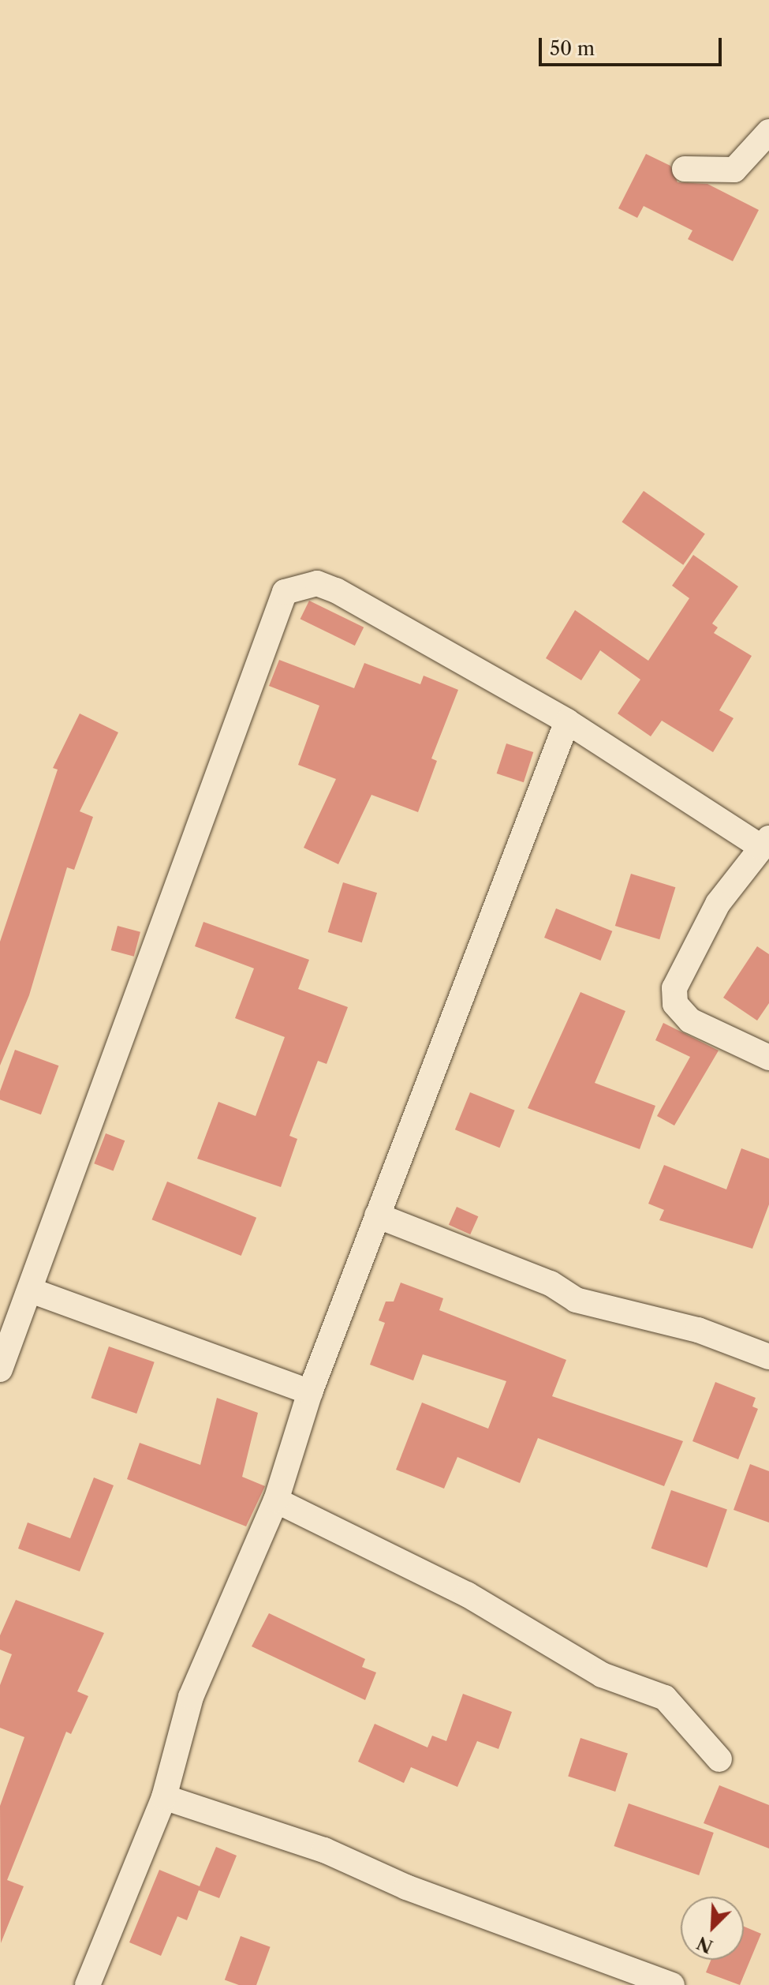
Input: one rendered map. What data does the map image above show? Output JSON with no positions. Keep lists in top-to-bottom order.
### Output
{
  "scale_bar": "50 m",
  "north": "bottom left"
}
